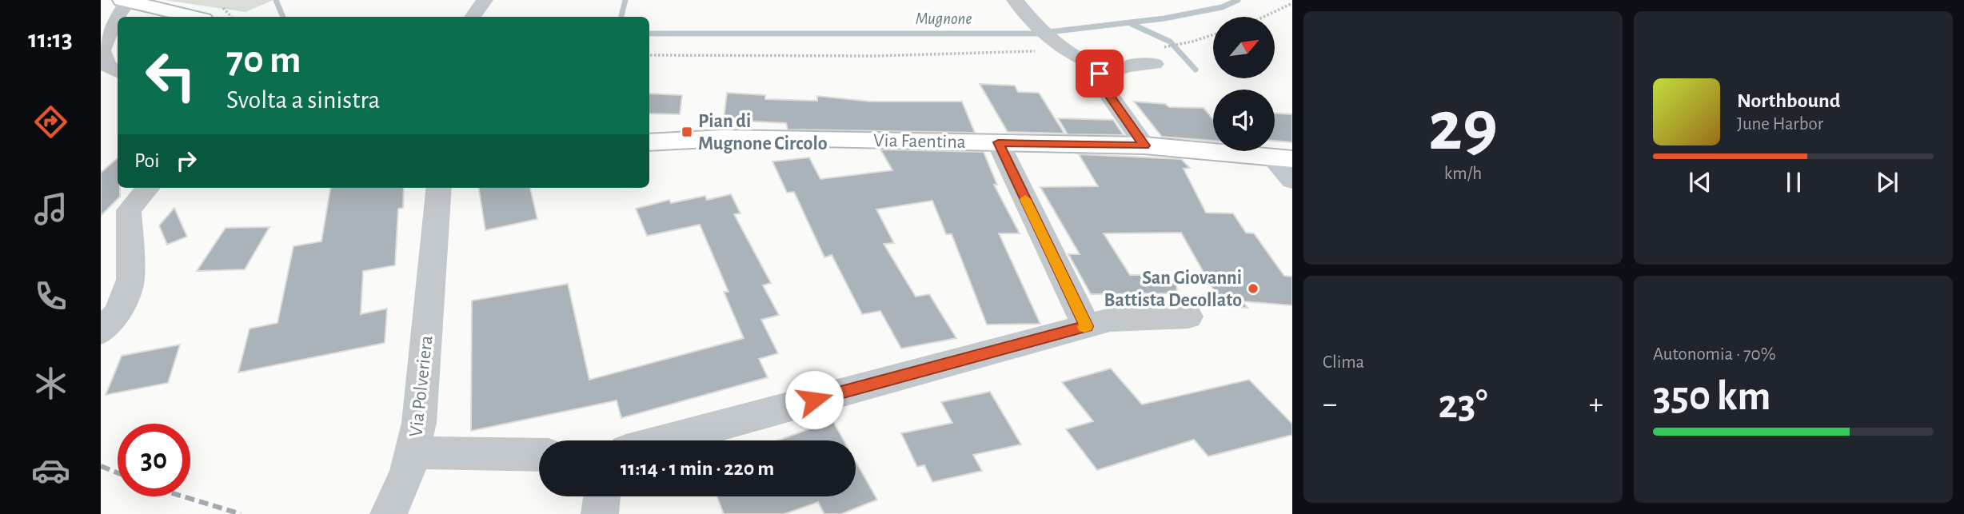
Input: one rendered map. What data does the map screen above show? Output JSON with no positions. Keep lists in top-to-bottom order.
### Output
{
  "streets": {
    "main road": ["Via Faentina"],
    "street": ["Via Polveriera"]
  },
  "water": ["Mugnone"],
  "places": {
    "transit": ["Pian di Mugnone Circolo"],
    "other": ["San Giovanni Battista Decollato"]
  },
  "north": "top right",
  "page": {
    "tabs": "11:13",
    "tile": [
      ["29", "km/h"],
      "Clima",
      ["Autonomia · 70%", "350 km"]
    ],
    "turn": ["70 m", "Svolta a sinistra"],
    "song": ["Northbound", "June Harbor"],
    "then": "Poi",
    "heat": ["−", "23°", "+"],
    "limit": "30",
    "trip": "11:14 · 1 min · 220 m"
  }
}
